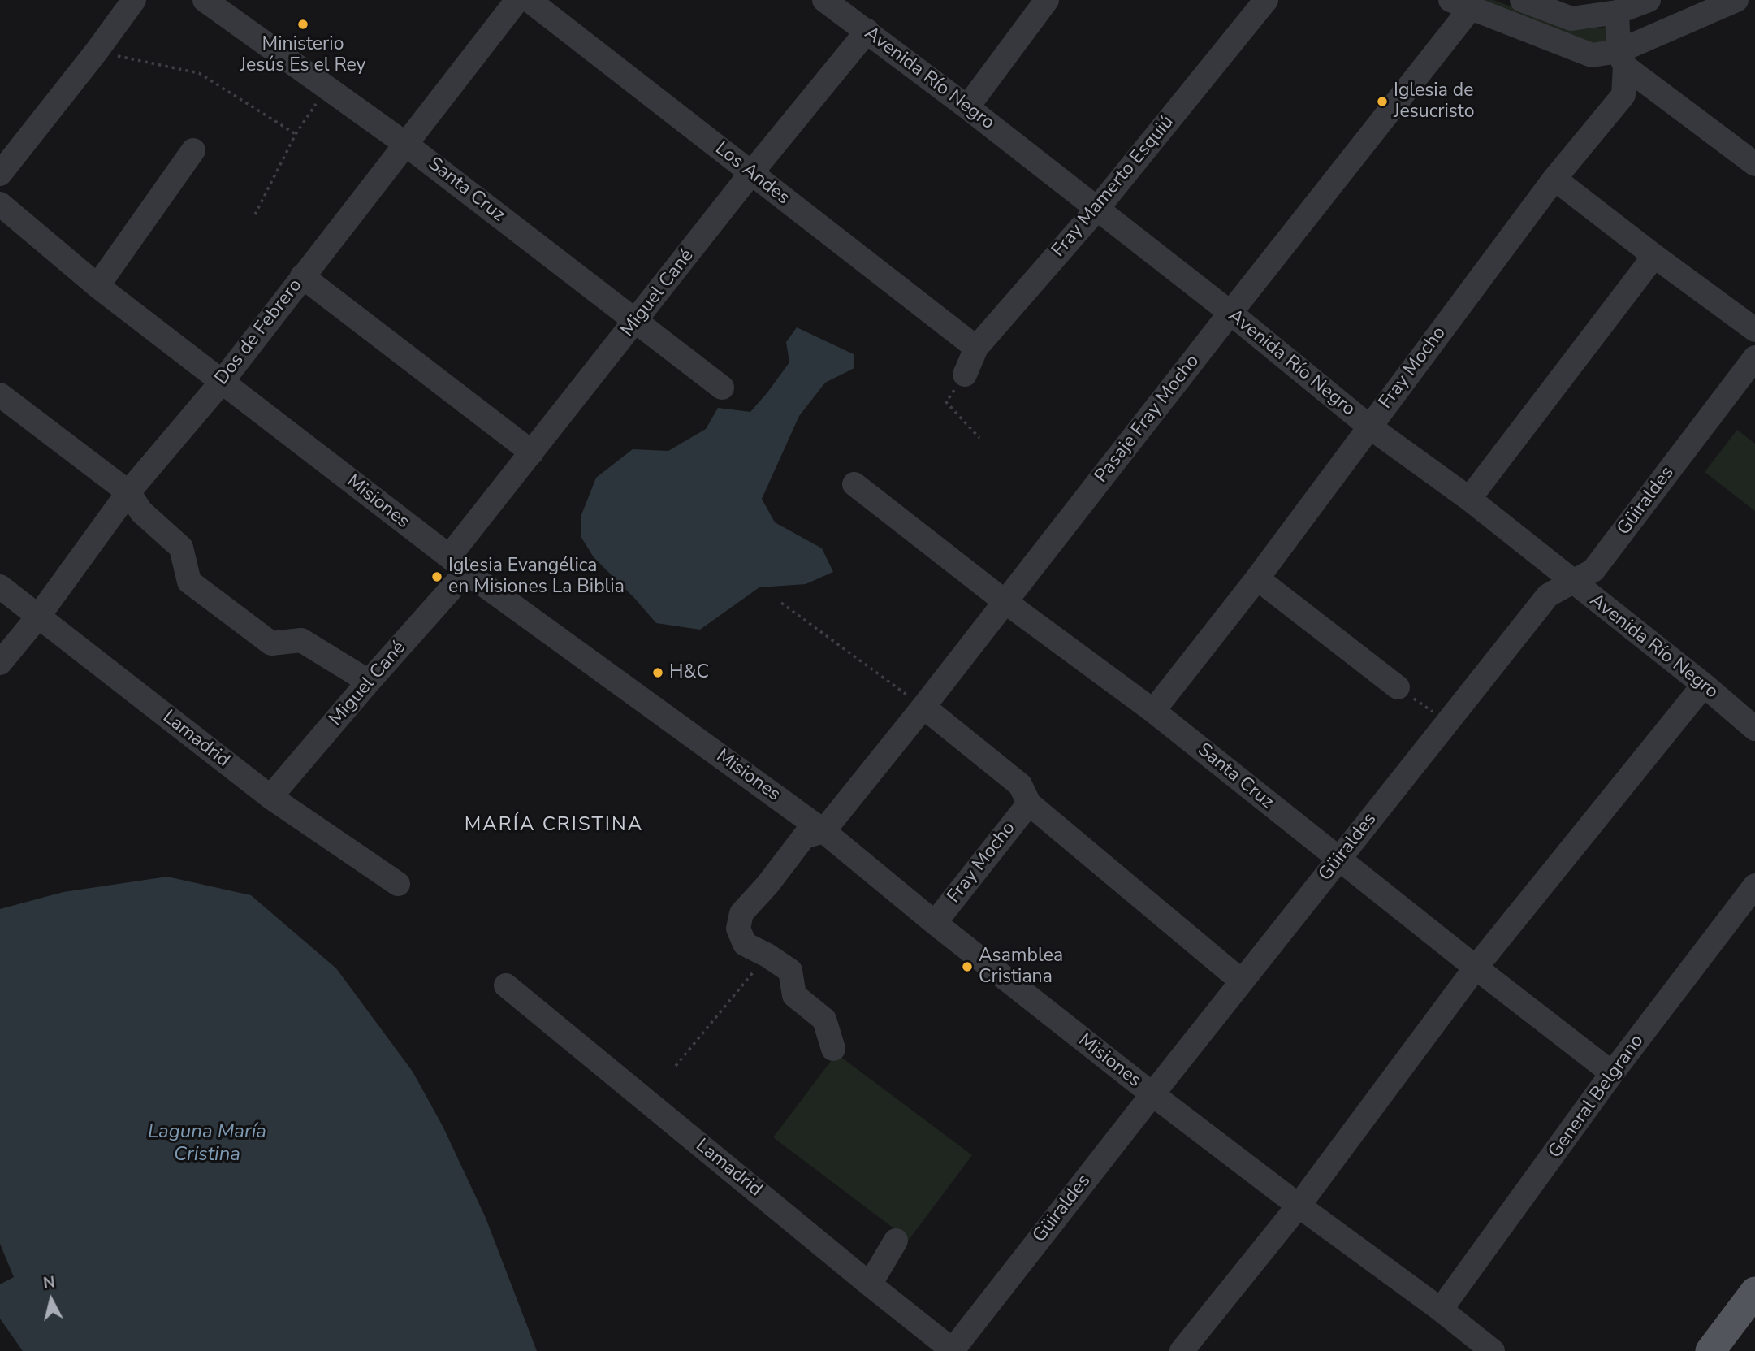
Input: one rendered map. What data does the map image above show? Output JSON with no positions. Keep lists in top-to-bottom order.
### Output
{
  "streets": {
    "street": [
      "Avenida Río Negro",
      "Los Andes",
      "Fray Mamerto Esquiú",
      "Santa Cruz",
      "Miguel Cané",
      "Dos de Febrero",
      "Fray Mocho",
      "Pasaje Fray Mocho",
      "Güiraldes",
      "Misiones",
      "Lamadrid",
      "General Belgrano"
    ]
  },
  "crossings": [
    ["Avenida Río Negro", "Fray Mamerto Esquiú"],
    ["Avenida Río Negro", "Miguel Cané"],
    ["Avenida Río Negro", "Fray Mocho"],
    ["Avenida Río Negro", "Pasaje Fray Mocho"],
    ["Avenida Río Negro", "Güiraldes"],
    ["Los Andes", "Fray Mamerto Esquiú"],
    ["Los Andes", "Miguel Cané"],
    ["Santa Cruz", "Miguel Cané"],
    ["Santa Cruz", "Dos de Febrero"],
    ["Santa Cruz", "Fray Mocho"],
    ["Santa Cruz", "Pasaje Fray Mocho"],
    ["Santa Cruz", "Güiraldes"],
    ["Santa Cruz", "General Belgrano"],
    ["Miguel Cané", "Misiones"],
    ["Miguel Cané", "Lamadrid"],
    ["Dos de Febrero", "Misiones"],
    ["Dos de Febrero", "Lamadrid"],
    ["Fray Mocho", "Misiones"],
    ["Pasaje Fray Mocho", "Misiones"],
    ["Güiraldes", "Misiones"],
    ["Güiraldes", "Lamadrid"],
    ["Misiones", "General Belgrano"]
  ],
  "districts": ["MARÍA CRISTINA"],
  "water": ["Laguna María Cristina"],
  "places": [
    "Ministerio Jesús Es el Rey",
    "Iglesia de Jesucristo",
    "Iglesia Evangélica en Misiones La Biblia",
    "H&C",
    "Asamblea Cristiana"
  ],
  "north": "top"
}
